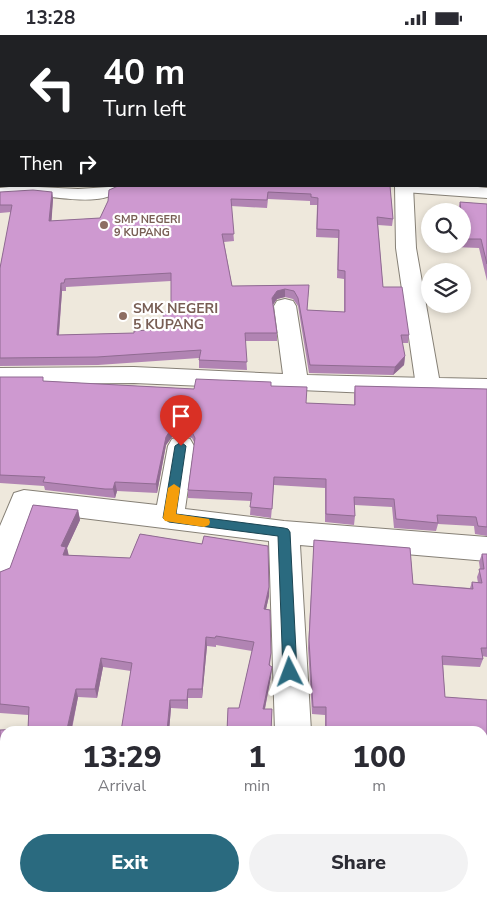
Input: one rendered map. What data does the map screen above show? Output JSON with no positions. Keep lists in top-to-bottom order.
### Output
{
  "places": ["SMP NEGERI 9 KUPANG", "SMK NEGERI 5 KUPANG"],
  "page": {
    "status": "13:28",
    "turn": ["40 m", "Turn left"],
    "then": "Then",
    "eta": [
      "13:29",
      "Arrival",
      "1",
      "min",
      "100",
      "m"
    ],
    "buttons": ["Exit", "Share"]
  }
}
